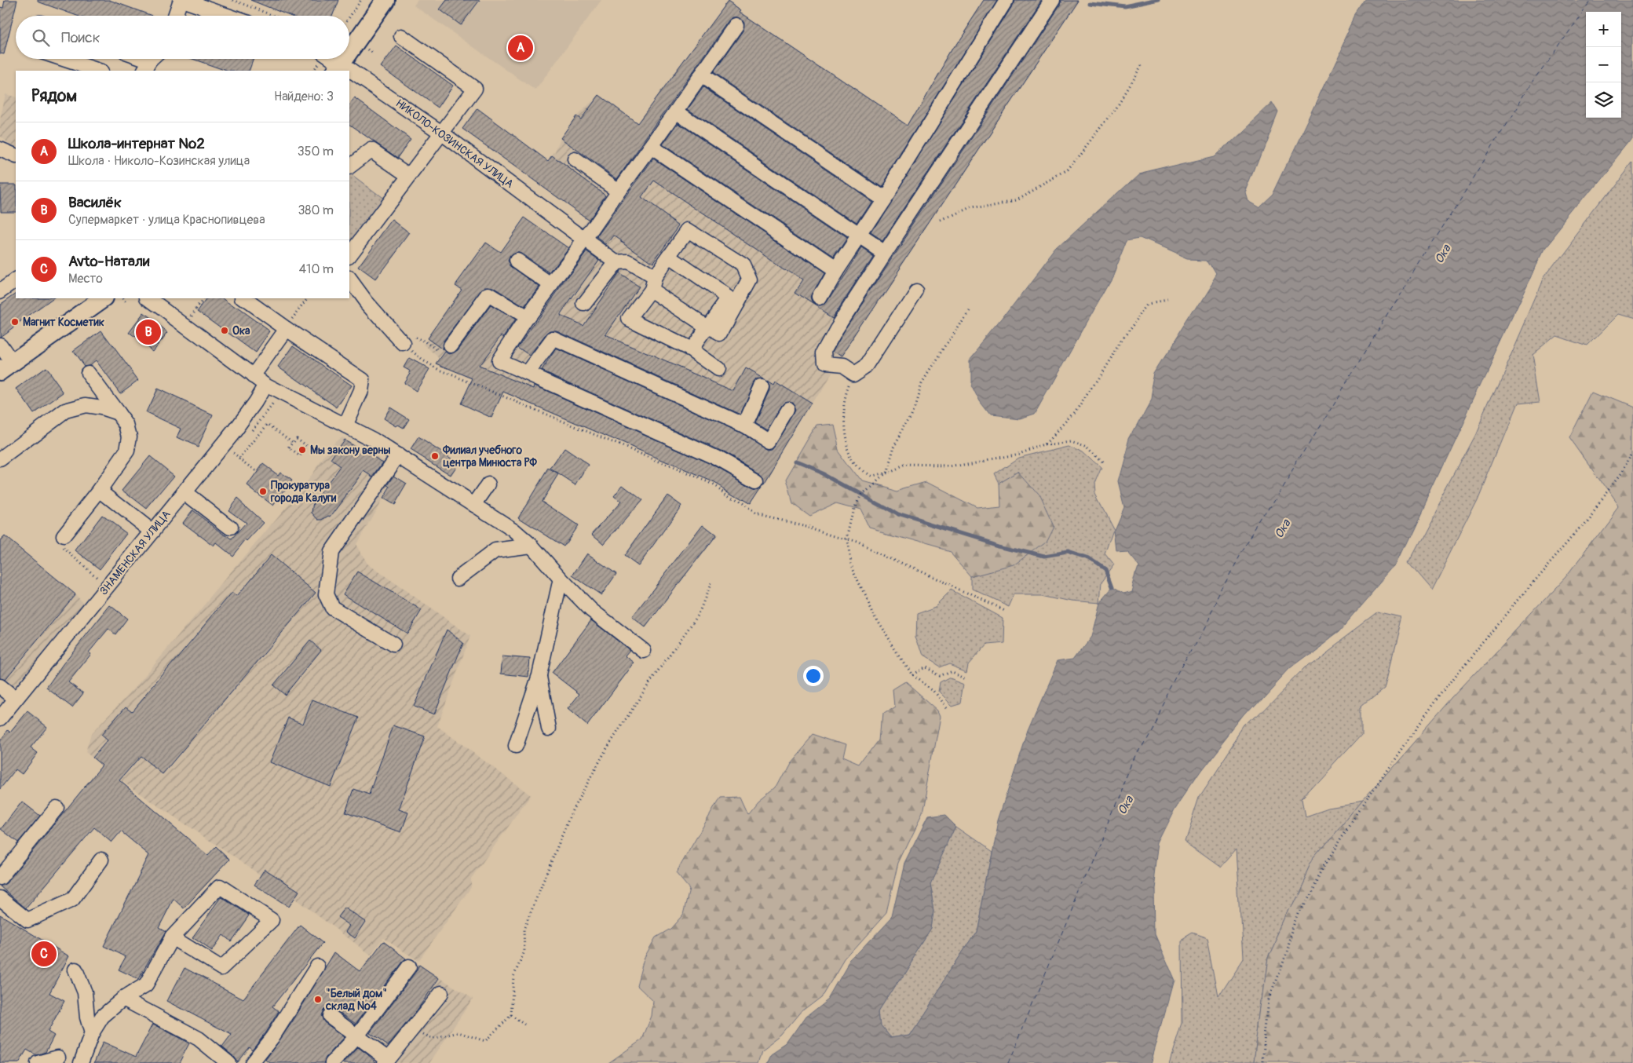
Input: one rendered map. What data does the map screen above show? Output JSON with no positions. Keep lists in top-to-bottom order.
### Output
{
  "streets": {
    "street": ["НИКОЛО-КОЗИНСКАЯ УЛИЦА", "ЗНАМЕНСКАЯ УЛИЦА"]
  },
  "water": ["Ока"],
  "places": [
    "Магнит Косметик",
    "Ока",
    "Мы закону верны",
    "Филиал учебного центра Минюста РФ",
    "Прокуратура города Калуги",
    "\"Белый дом\" склад №4"
  ],
  "page": {
    "map_buttons": ["+", "−"],
    "search": "Поиск",
    "pins": ["A", "B", "C"],
    "heading": ["Рядом", "Найдено: 3"],
    "list": [
      {
        "mark": "A",
        "name": "Школа-интернат №2",
        "note": "Школа · Николо-Козинская улица",
        "value": "350 m"
      },
      {
        "mark": "B",
        "name": "Василёк",
        "note": "Супермаркет · улица Краснопивцева",
        "value": "380 m"
      },
      {
        "mark": "C",
        "name": "Avto-Натали",
        "note": "Место",
        "value": "410 m"
      }
    ]
  }
}
